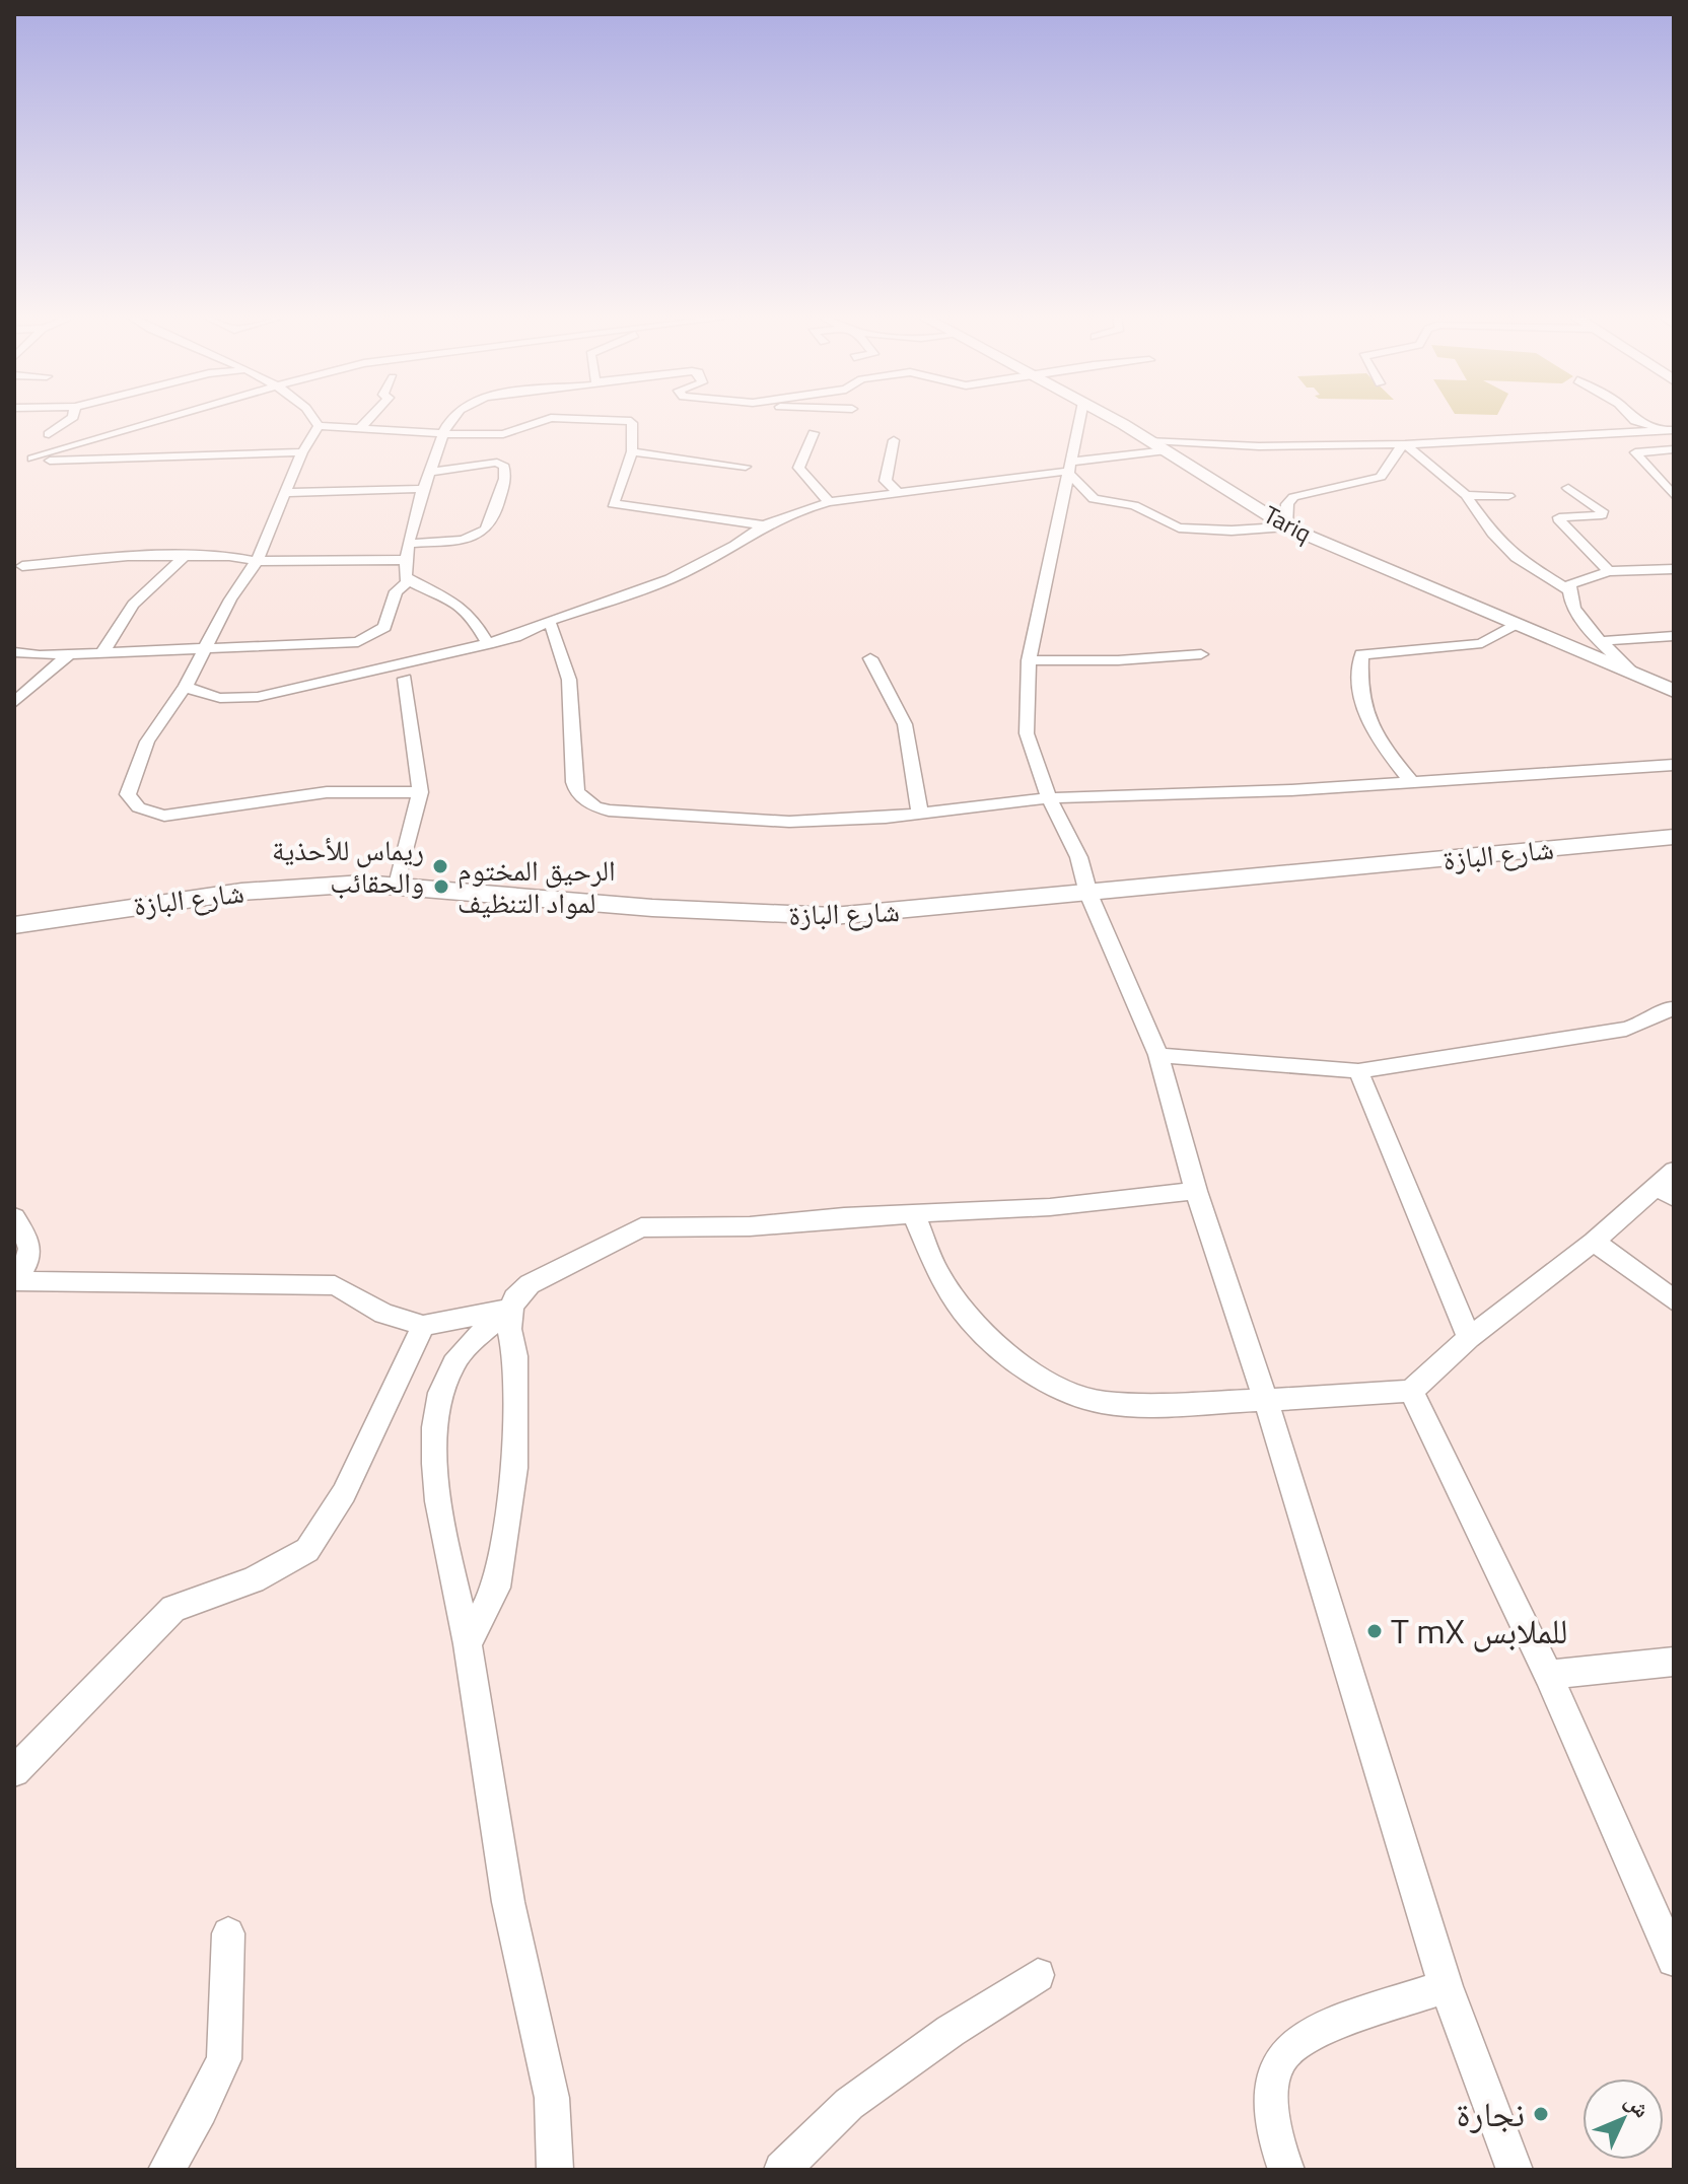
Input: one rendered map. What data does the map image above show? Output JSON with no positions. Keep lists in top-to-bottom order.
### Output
{
  "streets": {
    "main road": ["Tariq", "شارع البازة"]
  },
  "places": [
    "ريماس للأحذية والحقائب",
    "الرحيق المختوم لمواد التنظيف",
    "T mX للملابس",
    "نجارة"
  ],
  "north": "top right"
}
